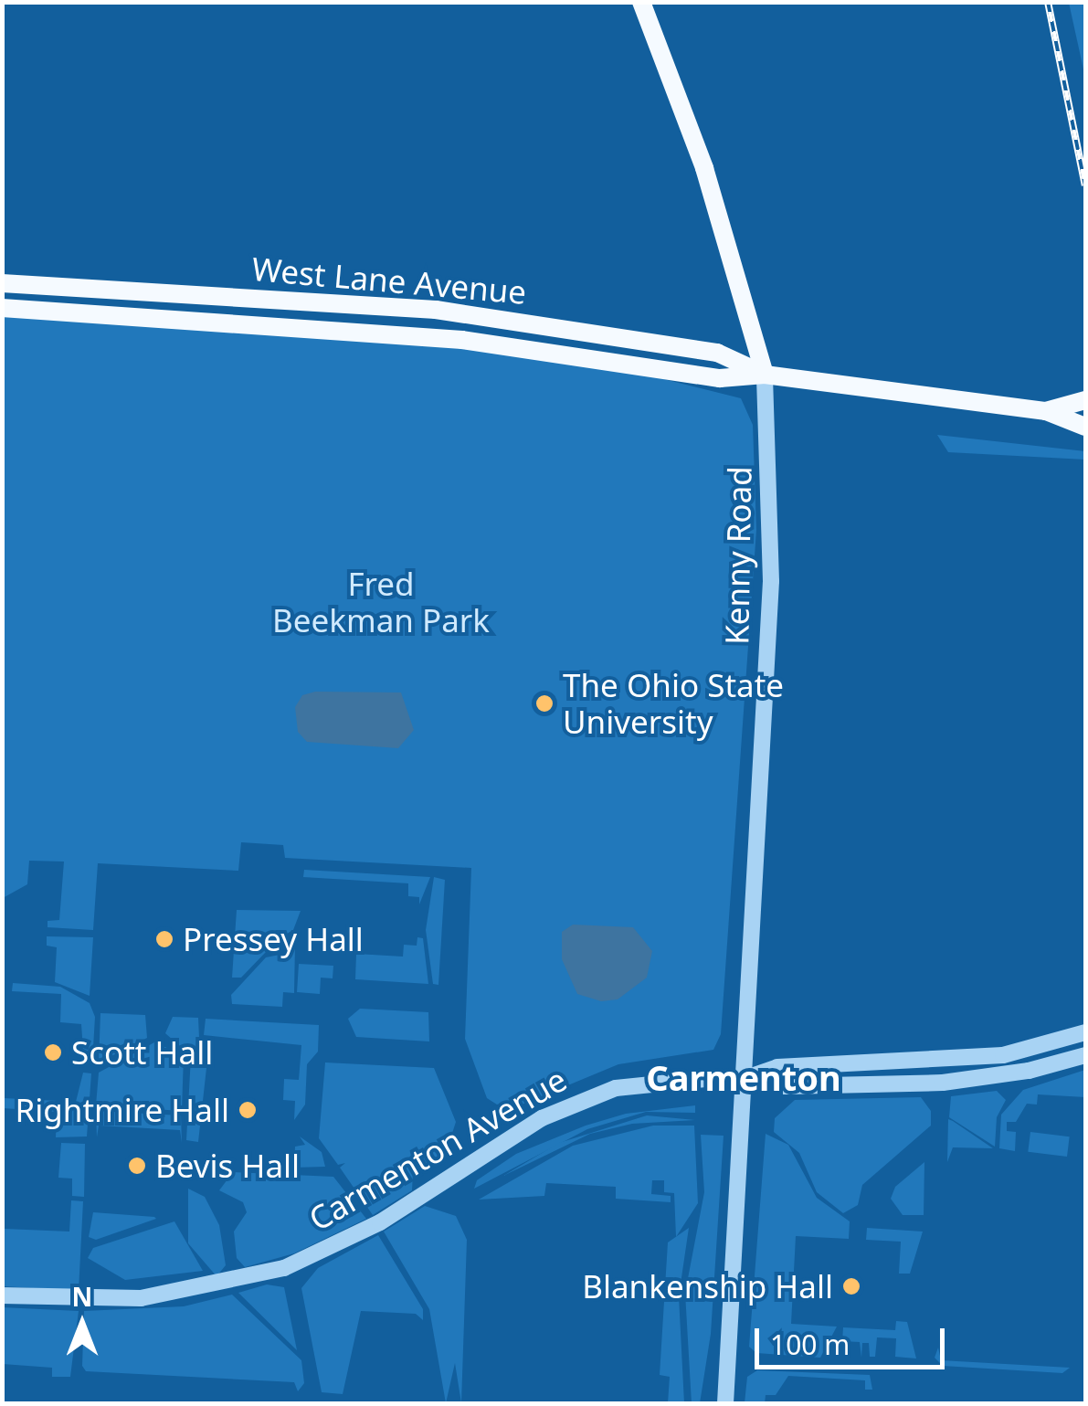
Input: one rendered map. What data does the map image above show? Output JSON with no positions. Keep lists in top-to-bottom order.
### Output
{
  "streets": {
    "main road": ["West Lane Avenue", "Kenny Road"],
    "street": ["Carmenton Avenue"]
  },
  "crossings": [
    ["West Lane Avenue", "Kenny Road"],
    ["Kenny Road", "Carmenton Avenue"]
  ],
  "districts": ["Carmenton"],
  "parks": ["Fred Beekman Park"],
  "places": [
    "The Ohio State University",
    "Pressey Hall",
    "Scott Hall",
    "Rightmire Hall",
    "Bevis Hall",
    "Blankenship Hall"
  ],
  "scale_bar": "100 m",
  "north": "top"
}
